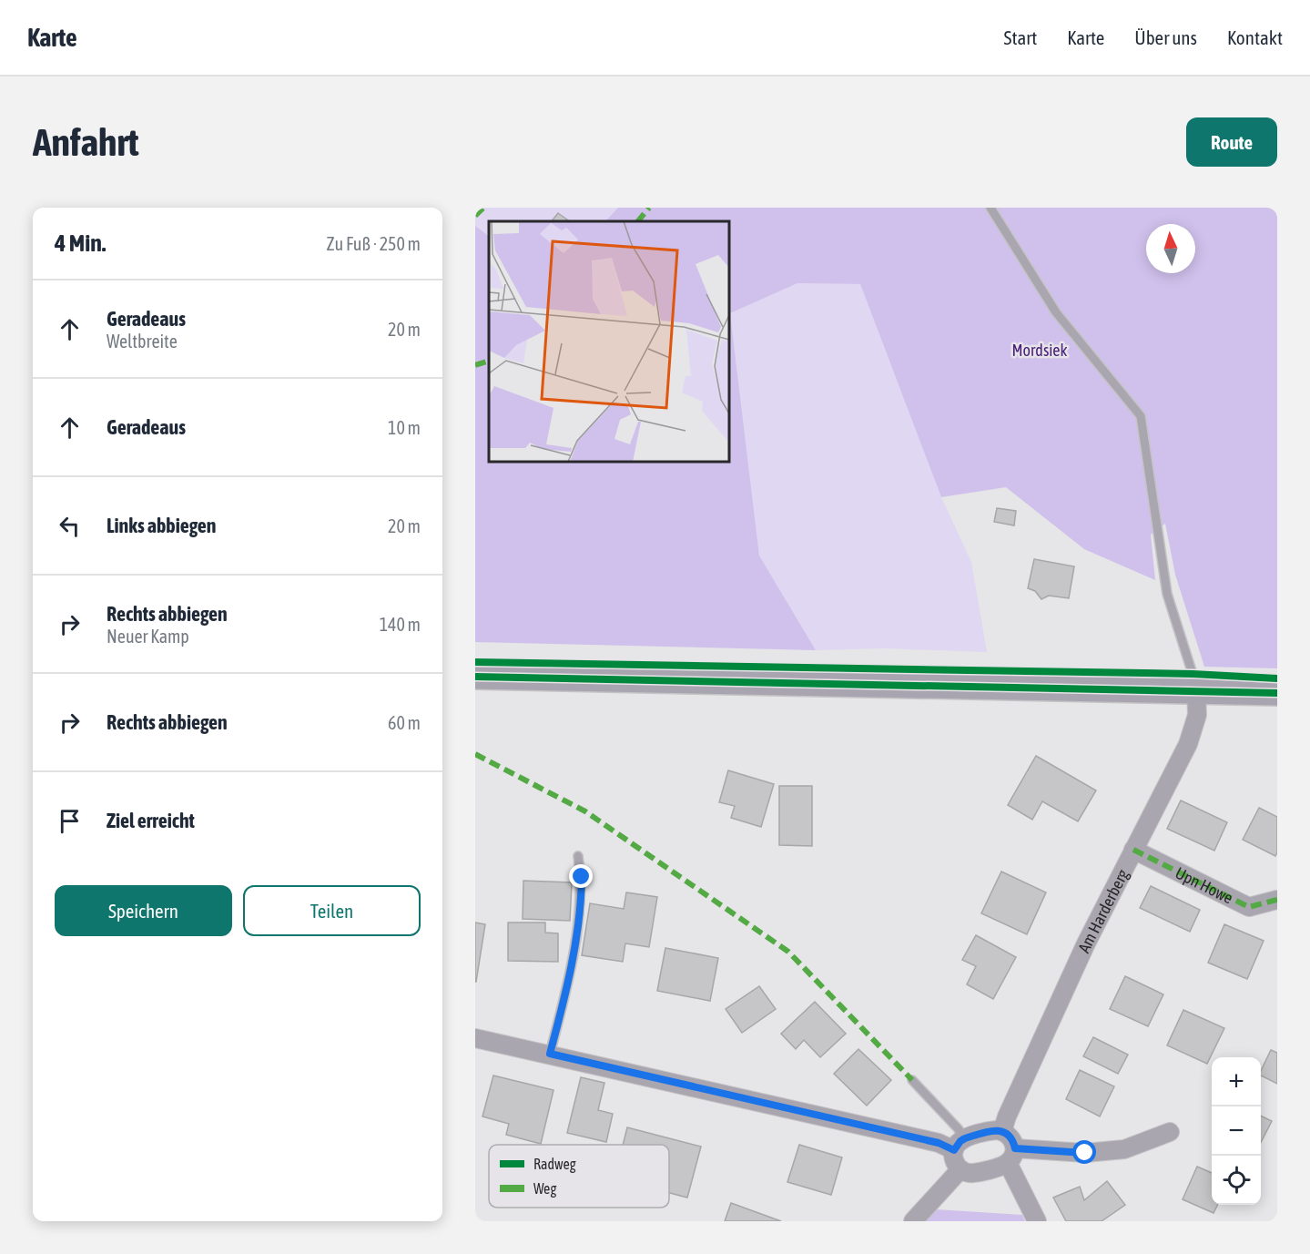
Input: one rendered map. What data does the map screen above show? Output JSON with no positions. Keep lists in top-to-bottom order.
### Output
{
  "streets": {
    "street": ["Upn Howe", "Am Harderberg"]
  },
  "crossings": [
    ["Upn Howe", "Am Harderberg"]
  ],
  "parks": ["Mordsiek"],
  "legend": ["Radweg", "Weg"],
  "north": "top",
  "page": {
    "header": "Karte",
    "nav": [
      "Start",
      "Karte",
      "Über uns",
      "Kontakt"
    ],
    "buttons": [
      "Route",
      ["Speichern", "Teilen"]
    ],
    "title": "Anfahrt",
    "heading": ["4 Min.", "Zu Fuß · 250 m"],
    "list": [
      ["Geradeaus", "Weltbreite", "20 m"],
      ["Geradeaus", "10 m"],
      ["Links abbiegen", "20 m"],
      ["Rechts abbiegen", "Neuer Kamp", "140 m"],
      ["Rechts abbiegen", "60 m"],
      "Ziel erreicht"
    ],
    "map_buttons": ["+", "−"]
  }
}
